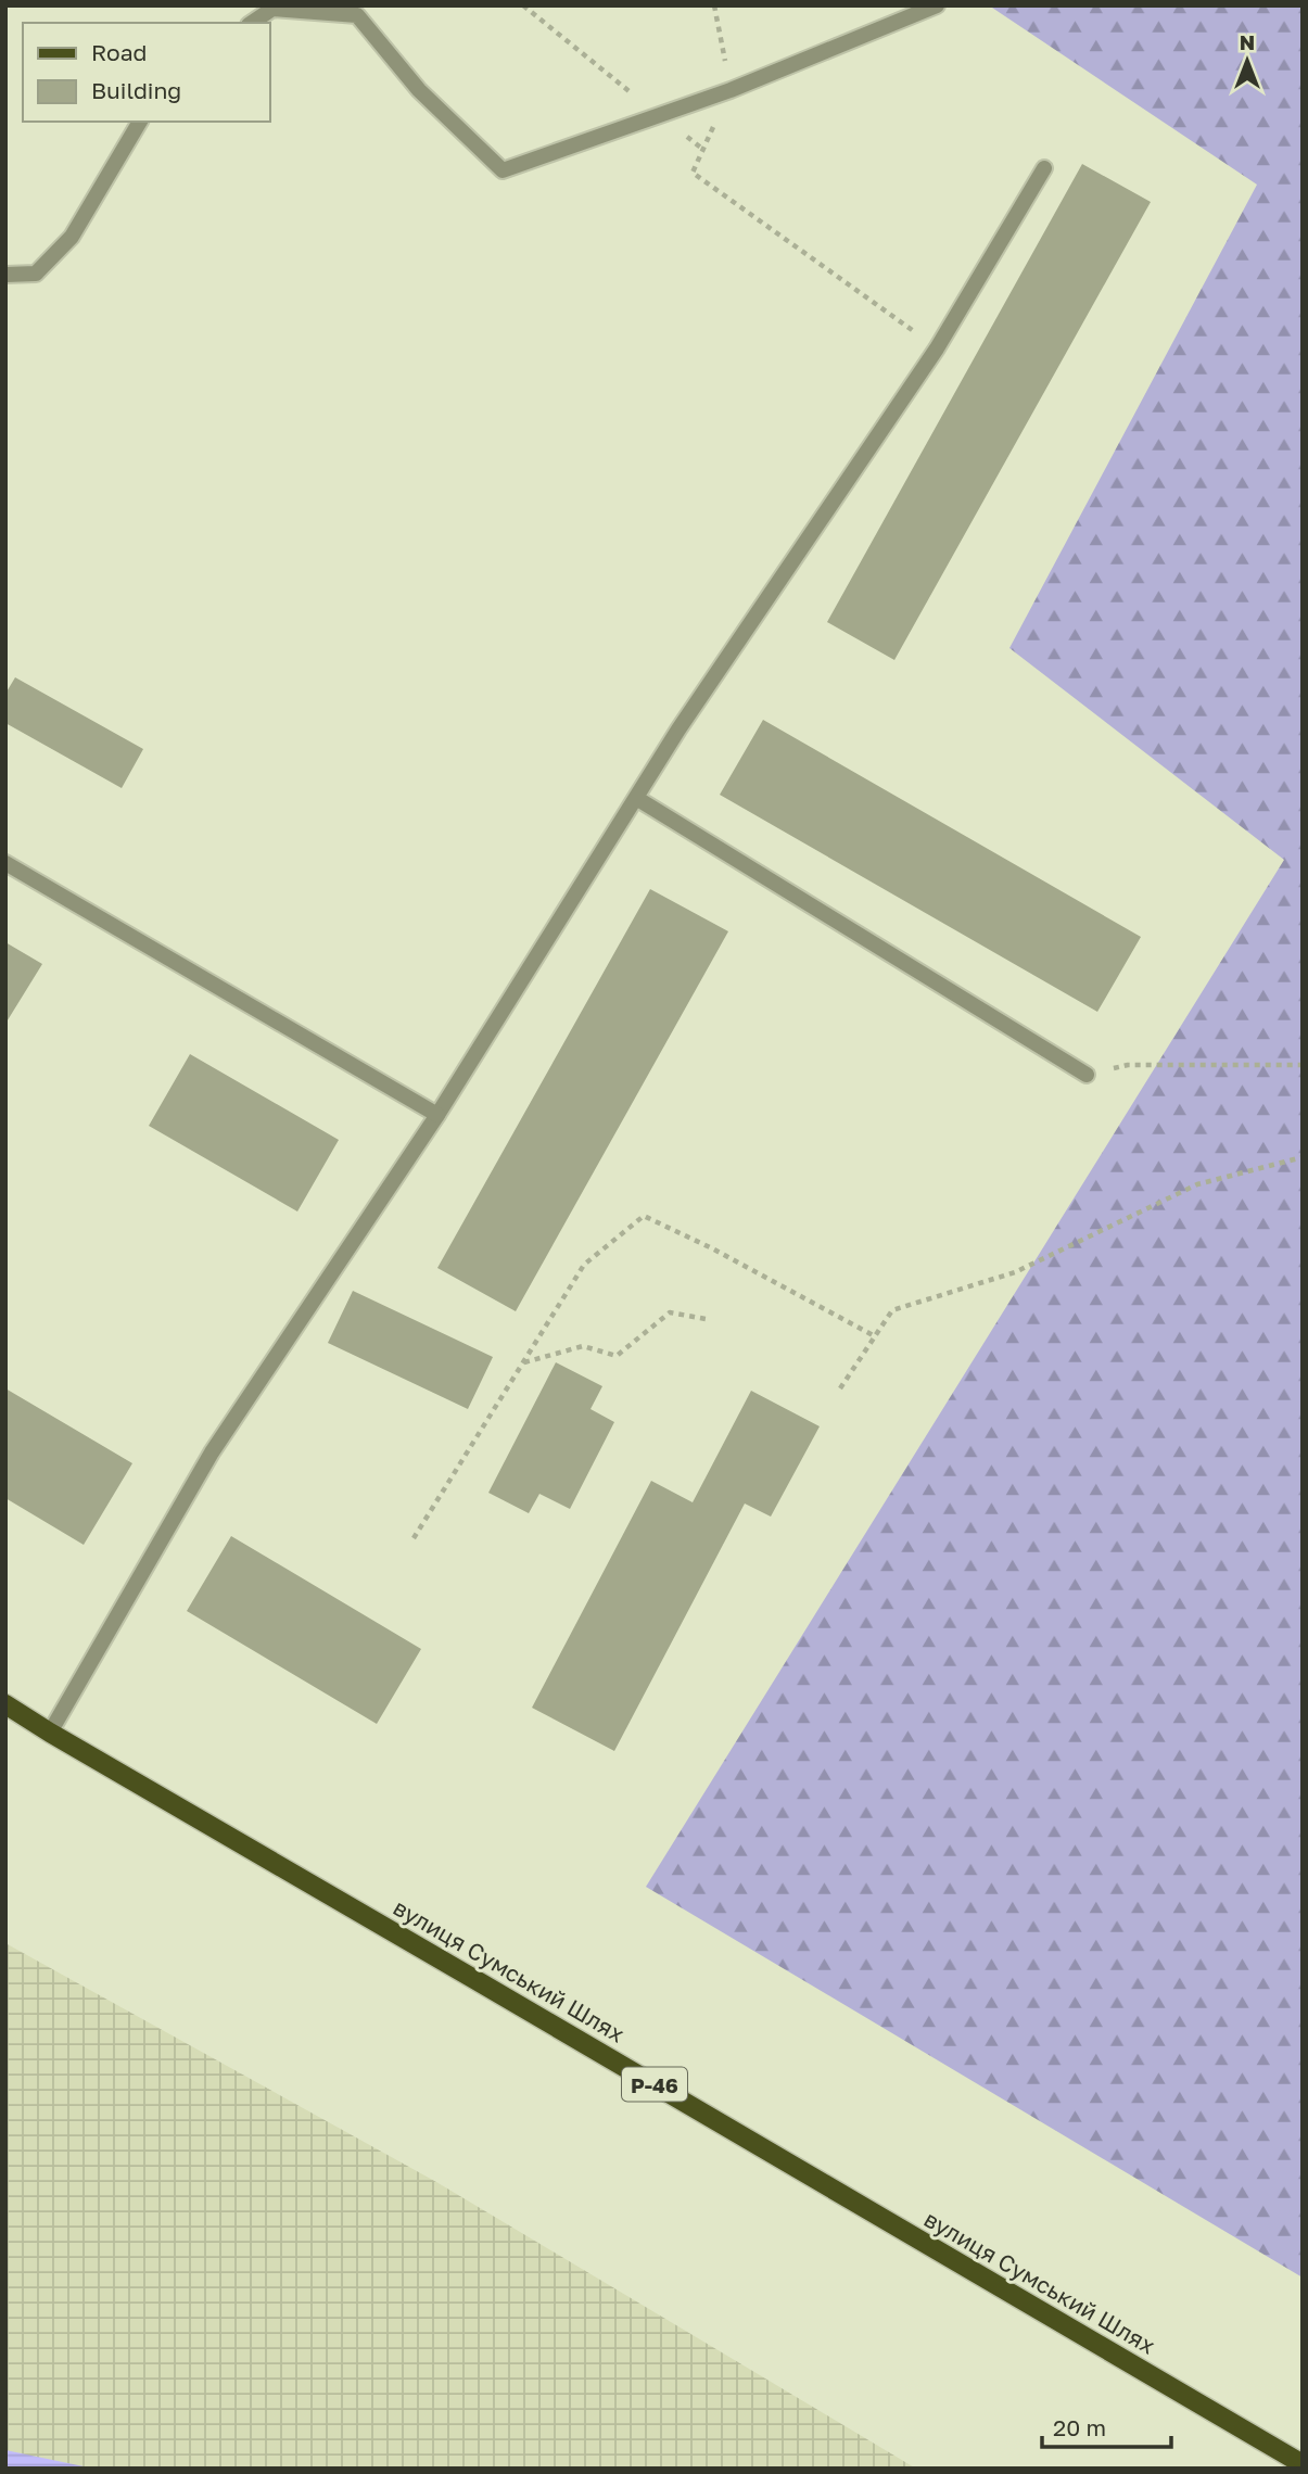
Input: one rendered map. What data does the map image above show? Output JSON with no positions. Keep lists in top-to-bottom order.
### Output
{
  "streets": {
    "main road": ["вулиця Сумський Шлях", "Р-46"]
  },
  "legend": ["Road", "Building"],
  "scale_bar": "20 m",
  "north": "top"
}
